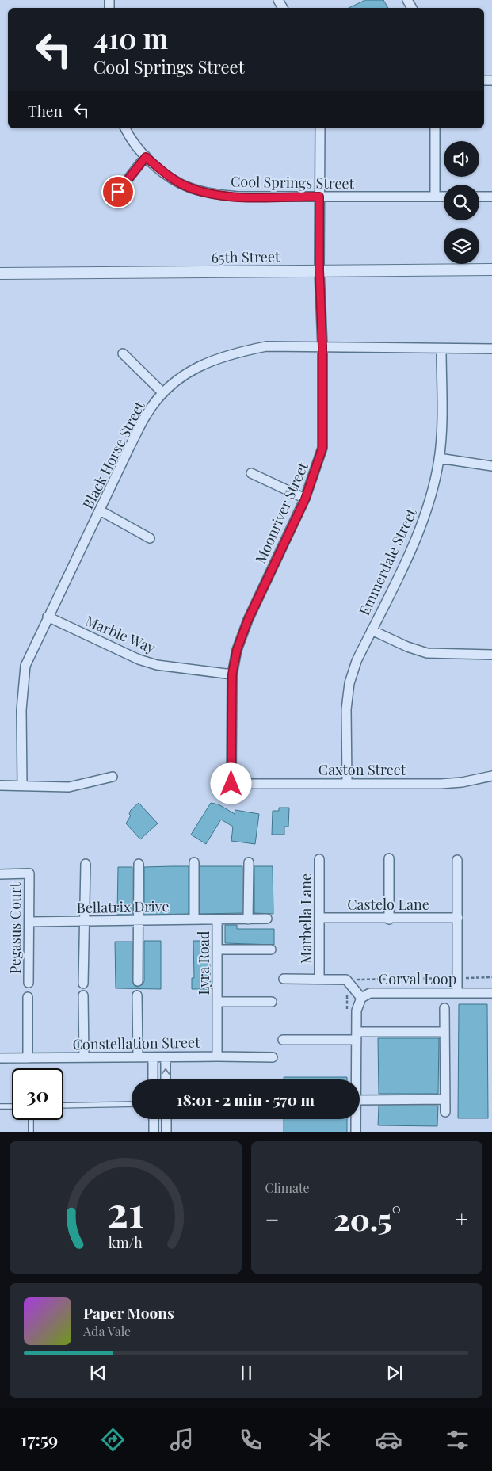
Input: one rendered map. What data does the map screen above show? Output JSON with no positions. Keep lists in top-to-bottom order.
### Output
{
  "streets": {
    "street": [
      "Cool Springs Street",
      "65th Street",
      "Black Horse Street",
      "Moonriver Street",
      "Emmerdale Street",
      "Marble Way",
      "Caxton Street",
      "Castelo Lane",
      "Bellatrix Drive",
      "Marbella Lane",
      "Pegasus Court",
      "Lyra Road",
      "Corval Loop",
      "Constellation Street"
    ]
  },
  "crossings": [
    ["Cool Springs Street", "Moonriver Street"],
    ["65th Street", "Moonriver Street"],
    ["Black Horse Street", "Moonriver Street"],
    ["Black Horse Street", "Emmerdale Street"],
    ["Black Horse Street", "Marble Way"],
    ["Moonriver Street", "Marble Way"],
    ["Moonriver Street", "Caxton Street"],
    ["Emmerdale Street", "Caxton Street"],
    ["Castelo Lane", "Marbella Lane"],
    ["Bellatrix Drive", "Pegasus Court"],
    ["Bellatrix Drive", "Lyra Road"],
    ["Lyra Road", "Constellation Street"]
  ],
  "page": {
    "turn": ["410 m", "Cool Springs Street"],
    "then": "Then",
    "limit": "30",
    "trip": "18:01 · 2 min · 570 m",
    "tile": "Climate",
    "heat": ["−", "20.5°", "+"],
    "song": ["Paper Moons", "Ada Vale"],
    "tabs": "17:59",
    "gauge": ["21", "km/h"]
  }
}
